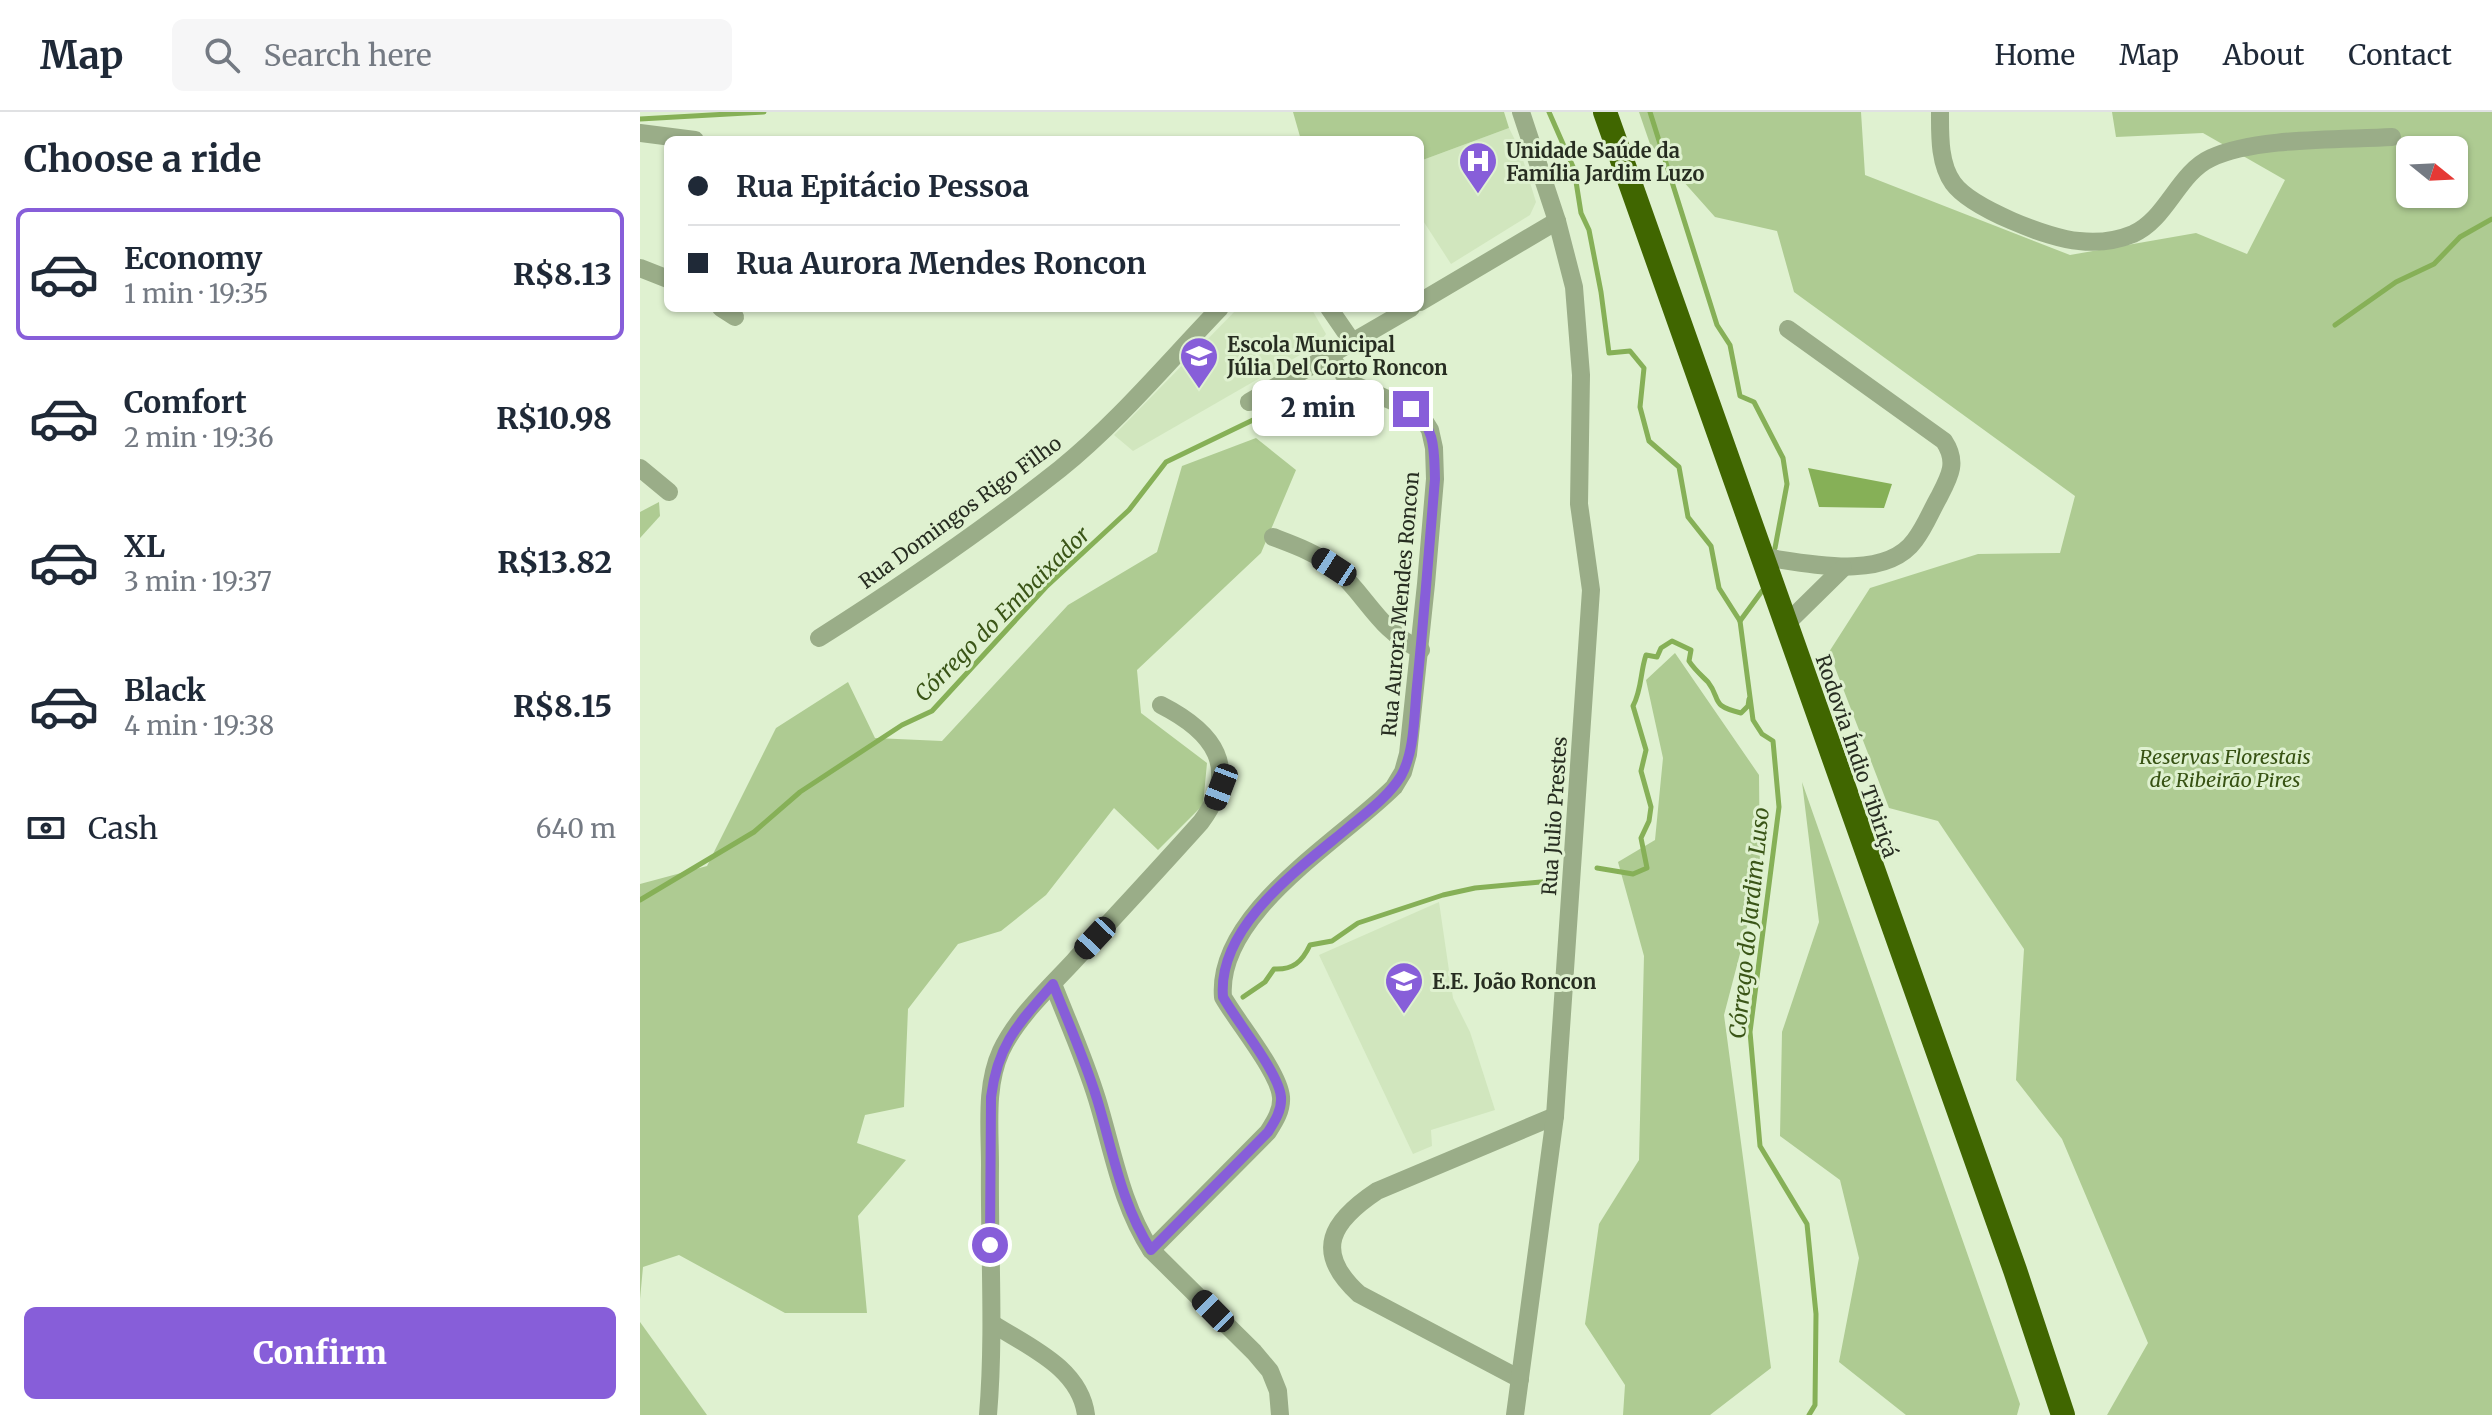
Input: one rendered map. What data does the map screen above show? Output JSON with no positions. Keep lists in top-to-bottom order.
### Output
{
  "streets": {
    "highway": ["Rodovia Índio Tibiriçá"],
    "street": ["Rua Domingos Rigo Filho", "Rua Aurora Mendes Roncon", "Rua Julio Prestes"]
  },
  "water": ["Córrego do Embaixador", "Córrego do Jardim Luso"],
  "parks": ["Reservas Florestais de Ribeirão Pires"],
  "places": {
    "hospital": ["Unidade Saúde da Família Jardim Luzo"],
    "school or university": ["Escola Municipal Júlia Del Corto Roncon", "E.E. João Roncon"]
  },
  "north": "right",
  "page": {
    "header": "Map",
    "search": "Search here",
    "nav": [
      "Home",
      "Map",
      "About",
      "Contact"
    ],
    "heading": "Choose a ride",
    "banner": ["Rua Epitácio Pessoa", "Rua Aurora Mendes Roncon"],
    "list": [
      {
        "name": "Economy",
        "note": "1 min · 19:35",
        "value": "R$8.13"
      },
      {
        "name": "Comfort",
        "note": "2 min · 19:36",
        "value": "R$10.98"
      },
      {
        "name": "XL",
        "note": "3 min · 19:37",
        "value": "R$13.82"
      },
      {
        "name": "Black",
        "note": "4 min · 19:38",
        "value": "R$8.15"
      }
    ],
    "bubble": "2 min",
    "pay": ["Cash", "640 m"],
    "buttons": "Confirm"
  }
}
